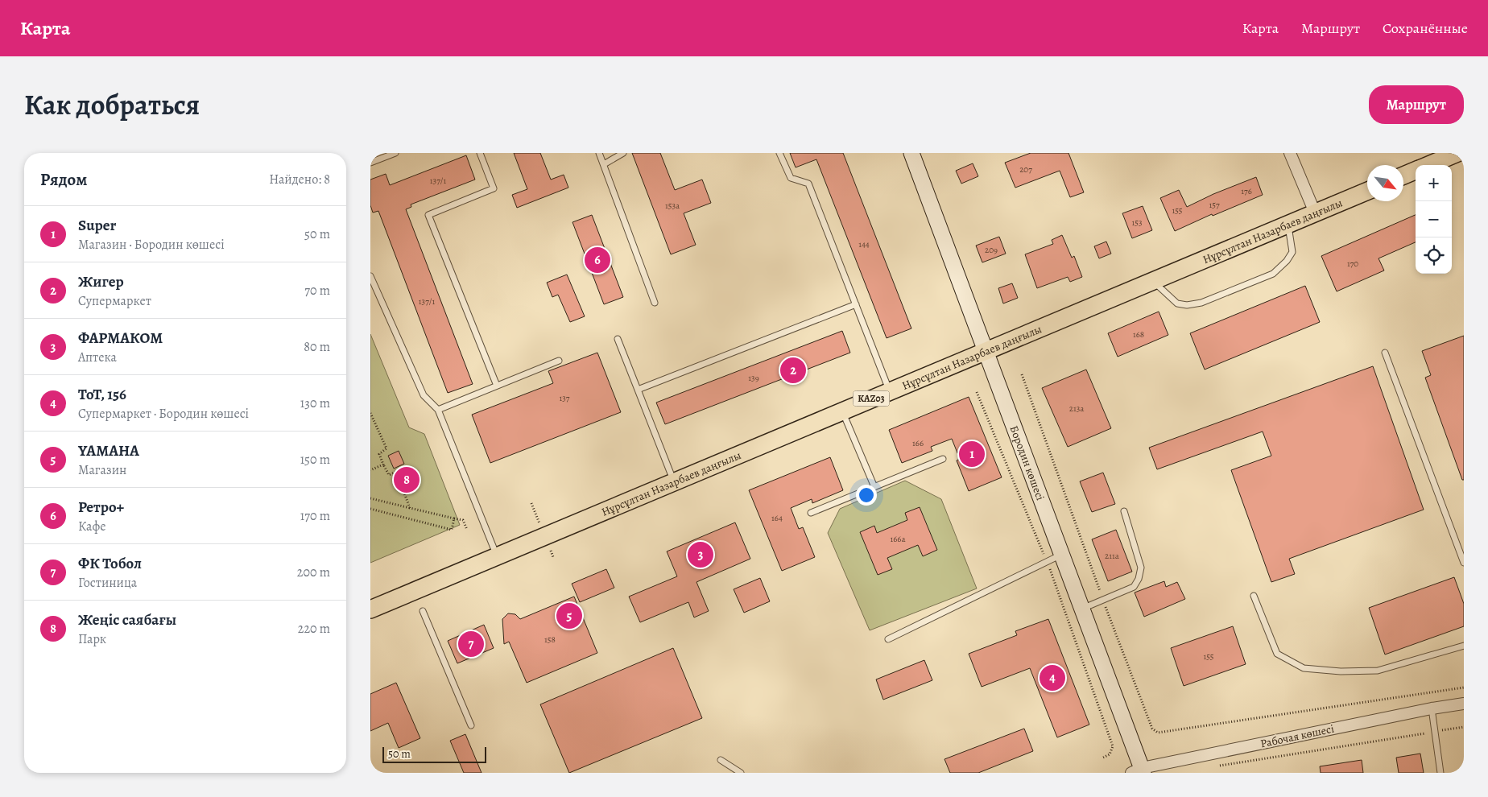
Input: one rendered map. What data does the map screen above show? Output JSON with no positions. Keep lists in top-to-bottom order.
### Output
{
  "streets": {
    "main road": ["Нұрсұлтан Назарбаев даңғылы", "KАZ03"],
    "street": ["Бородин көшесі", "Рабочая көшесі"]
  },
  "crossings": [
    ["Нұрсұлтан Назарбаев даңғылы", "Бородин көшесі"],
    ["Бородин көшесі", "Рабочая көшесі"]
  ],
  "house_numbers": [
    "207",
    "137/1",
    "176",
    "157",
    "153а",
    "155",
    "153",
    "144",
    "209",
    "170",
    "137/1",
    "168",
    "139",
    "137",
    "213а",
    "166",
    "164",
    "166а",
    "211а",
    "158",
    "155"
  ],
  "scale_bar": "50 m",
  "north": "bottom right",
  "page": {
    "header": "Карта",
    "nav": ["Карта", "Маршрут", "Сохранённые"],
    "title": "Как добраться",
    "buttons": "Маршрут",
    "heading": ["Рядом", "Найдено: 8"],
    "map_buttons": ["+", "−"],
    "list": [
      {
        "mark": "1",
        "name": "Super",
        "note": "Магазин · Бородин көшесі",
        "value": "50 m"
      },
      {
        "mark": "2",
        "name": "Жигер",
        "note": "Супермаркет",
        "value": "70 m"
      },
      {
        "mark": "3",
        "name": "ФАРМАКОМ",
        "note": "Аптека",
        "value": "80 m"
      },
      {
        "mark": "4",
        "name": "ТоТ, 156",
        "note": "Супермаркет · Бородин көшесі",
        "value": "130 m"
      },
      {
        "mark": "5",
        "name": "YAMAHA",
        "note": "Магазин",
        "value": "150 m"
      },
      {
        "mark": "6",
        "name": "Ретро+",
        "note": "Кафе",
        "value": "170 m"
      },
      {
        "mark": "7",
        "name": "ФК Тобол",
        "note": "Гостиница",
        "value": "200 m"
      },
      {
        "mark": "8",
        "name": "Жеңіс саябағы",
        "note": "Парк",
        "value": "220 m"
      }
    ],
    "pins": [
      "6",
      "2",
      "1",
      "8",
      "3",
      "5",
      "7",
      "4"
    ],
    "scale": "50 m"
  }
}
